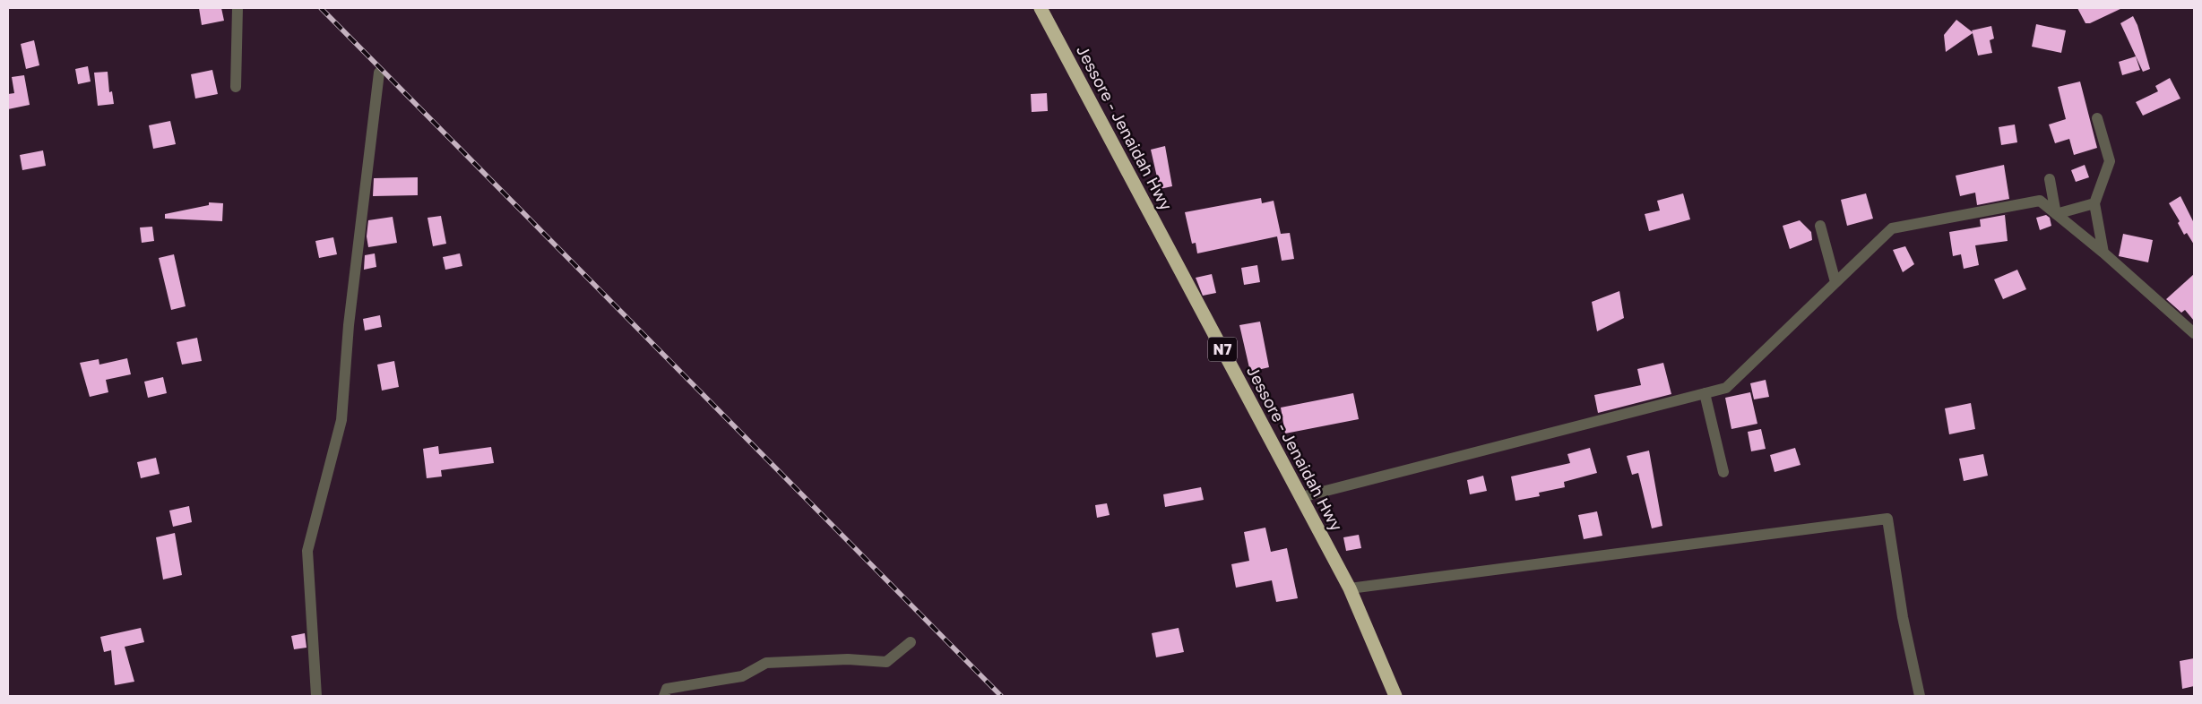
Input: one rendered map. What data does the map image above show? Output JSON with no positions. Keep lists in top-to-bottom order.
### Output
{
  "streets": {
    "highway": ["Jessore - Jenaidah Hwy", "N7"]
  }
}
